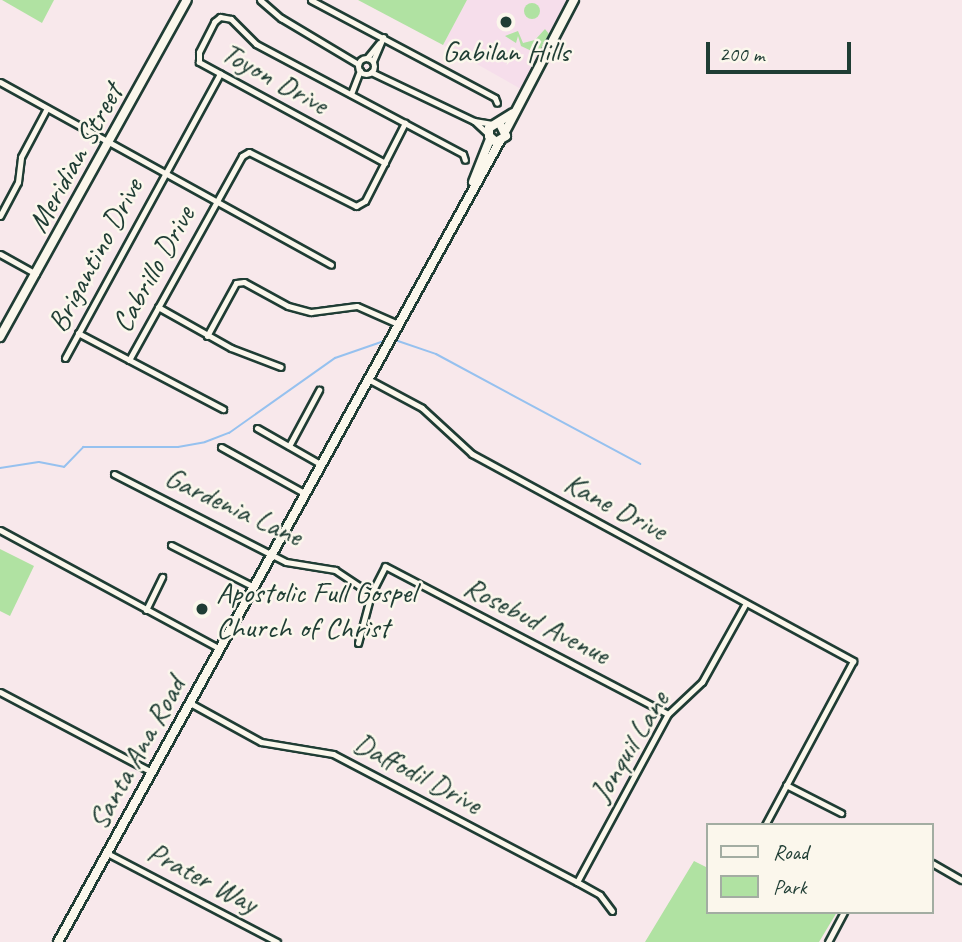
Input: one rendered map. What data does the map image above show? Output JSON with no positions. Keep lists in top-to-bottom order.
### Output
{
  "streets": {
    "street": [
      "Toyon Drive",
      "Meridian Street",
      "Brigantino Drive",
      "Cabrillo Drive",
      "Gardenia Lane",
      "Kane Drive",
      "Rosebud Avenue",
      "Jonquil Lane",
      "Santa Ana Road",
      "Daffodil Drive",
      "Prater Way"
    ]
  },
  "crossings": [
    ["Toyon Drive", "Brigantino Drive"],
    ["Toyon Drive", "Cabrillo Drive"],
    ["Brigantino Drive", "Cabrillo Drive"],
    ["Gardenia Lane", "Rosebud Avenue"],
    ["Gardenia Lane", "Santa Ana Road"],
    ["Kane Drive", "Jonquil Lane"],
    ["Kane Drive", "Santa Ana Road"],
    ["Rosebud Avenue", "Jonquil Lane"],
    ["Jonquil Lane", "Daffodil Drive"],
    ["Santa Ana Road", "Daffodil Drive"],
    ["Santa Ana Road", "Prater Way"]
  ],
  "places": ["Gabilan Hills", "Apostolic Full Gospel Church of Christ"],
  "legend": ["Road", "Park"],
  "scale_bar": "200 m"
}
